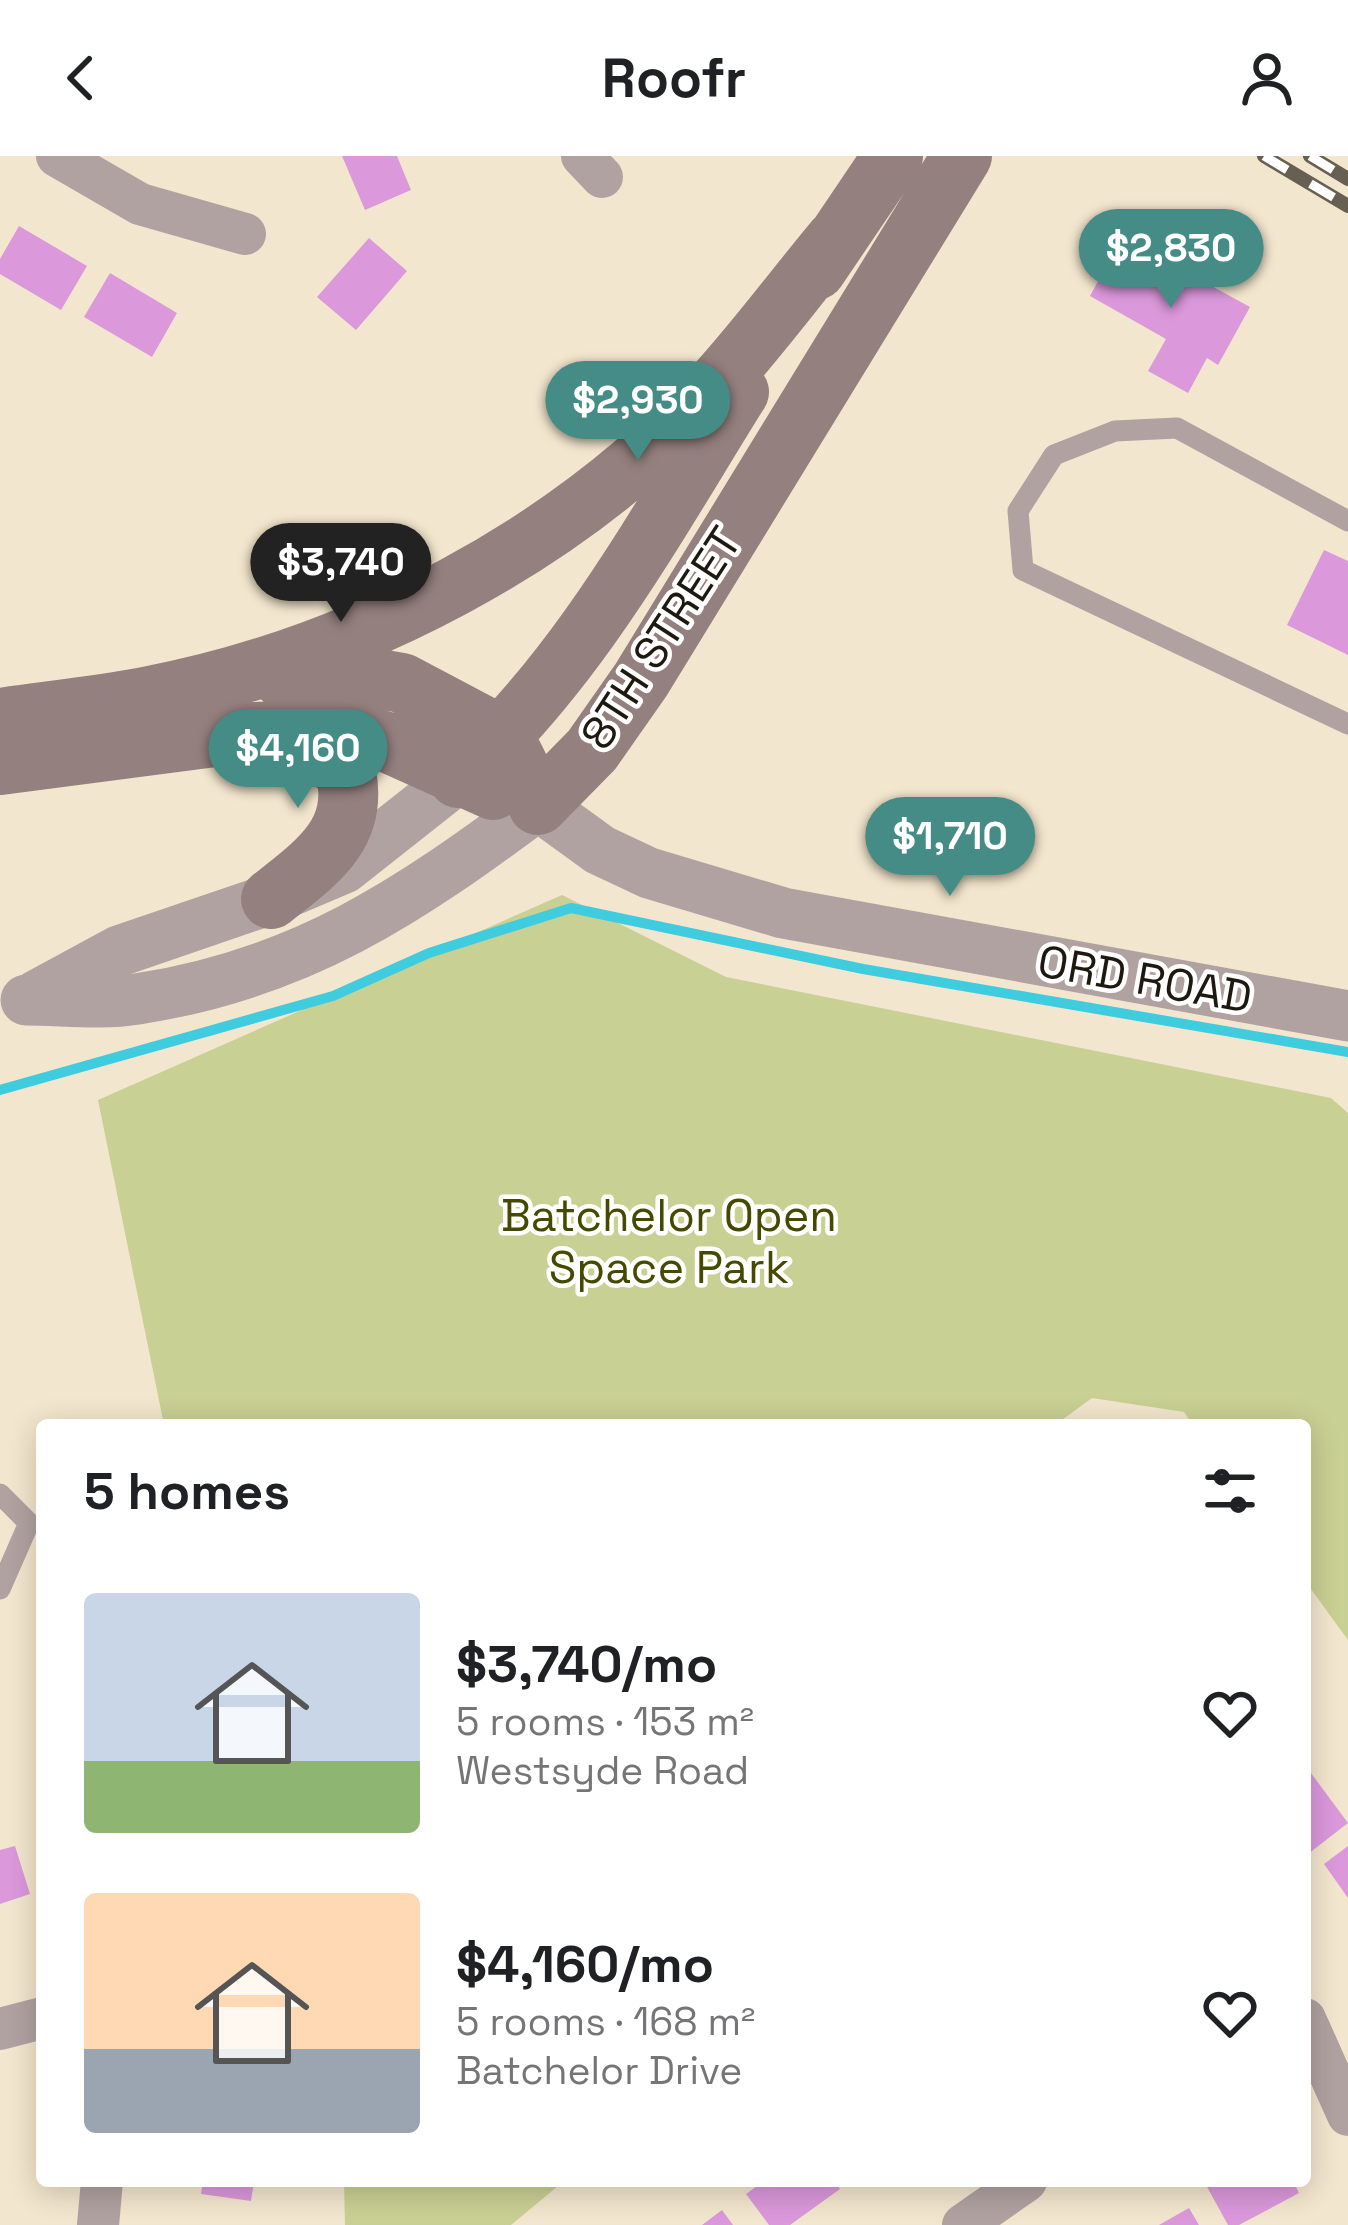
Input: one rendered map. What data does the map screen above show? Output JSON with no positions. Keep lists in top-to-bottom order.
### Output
{
  "streets": {
    "main road": ["8TH STREET"],
    "street": ["ORD ROAD"]
  },
  "crossings": [
    ["8TH STREET", "ORD ROAD"]
  ],
  "parks": ["Batchelor Open Space Park"],
  "page": {
    "header": "Roofr",
    "price": [
      "$2,830",
      "$2,930",
      "$3,740",
      "$4,160",
      "$1,710"
    ],
    "heading": "5 homes",
    "list": [
      {
        "name": "$3,740/mo",
        "note": "5 rooms · 153 m² · Westsyde Road"
      },
      {
        "name": "$4,160/mo",
        "note": "5 rooms · 168 m² · Batchelor Drive"
      }
    ]
  }
}
